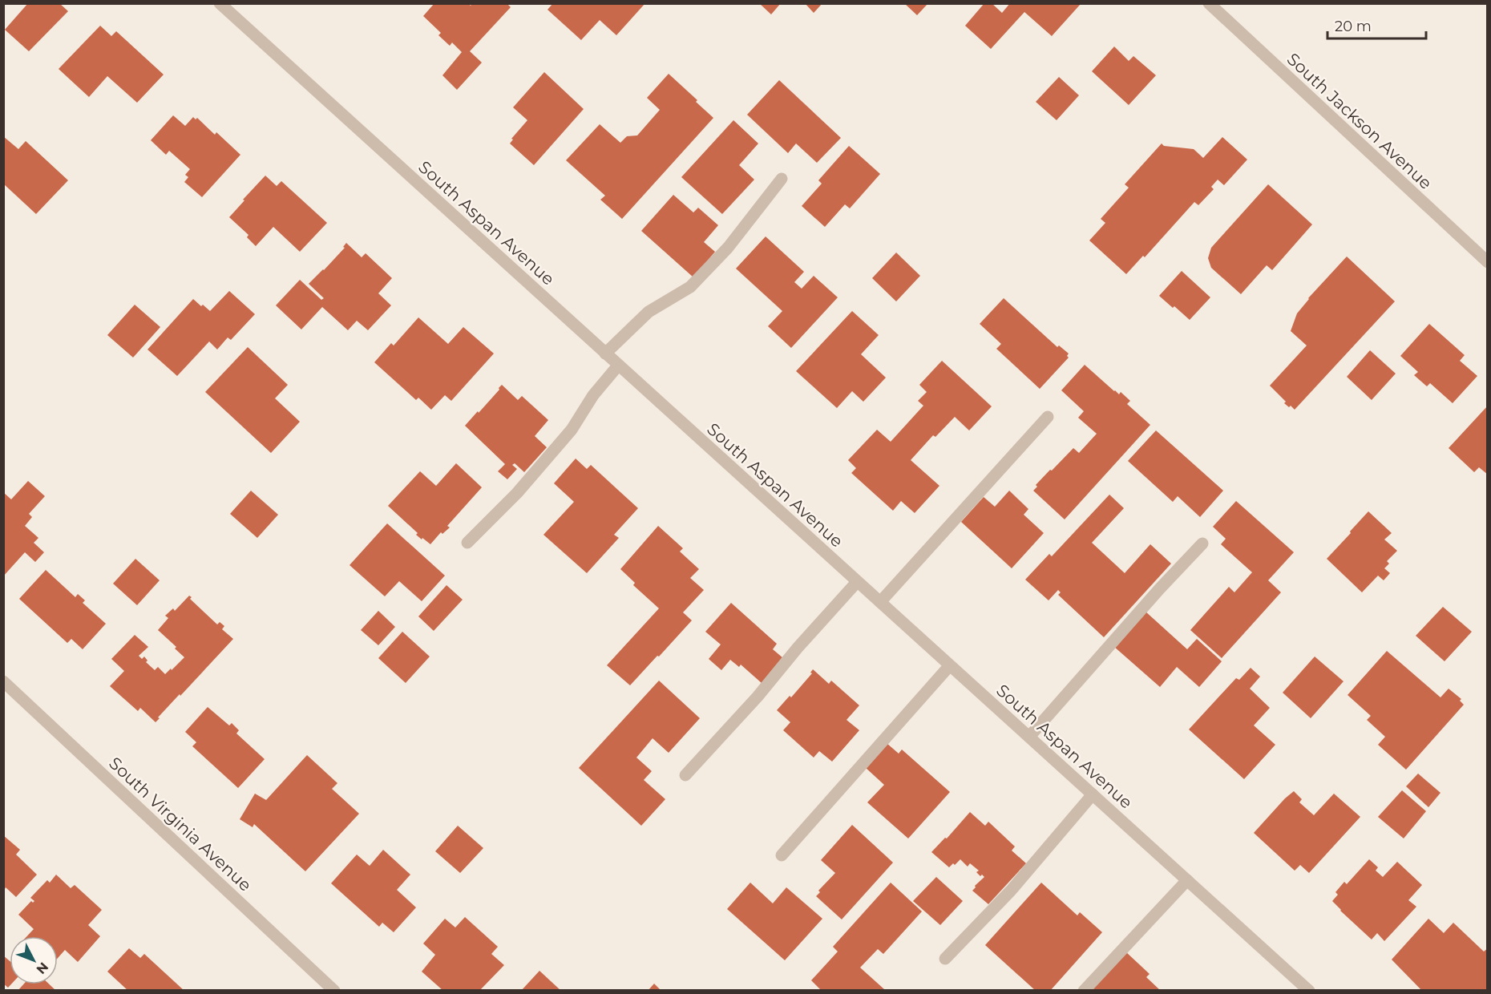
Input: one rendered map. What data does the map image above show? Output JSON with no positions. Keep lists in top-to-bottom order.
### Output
{
  "streets": {
    "street": ["South Jackson Avenue", "South Aspan Avenue", "South Virginia Avenue"]
  },
  "scale_bar": "20 m",
  "north": "bottom right"
}
